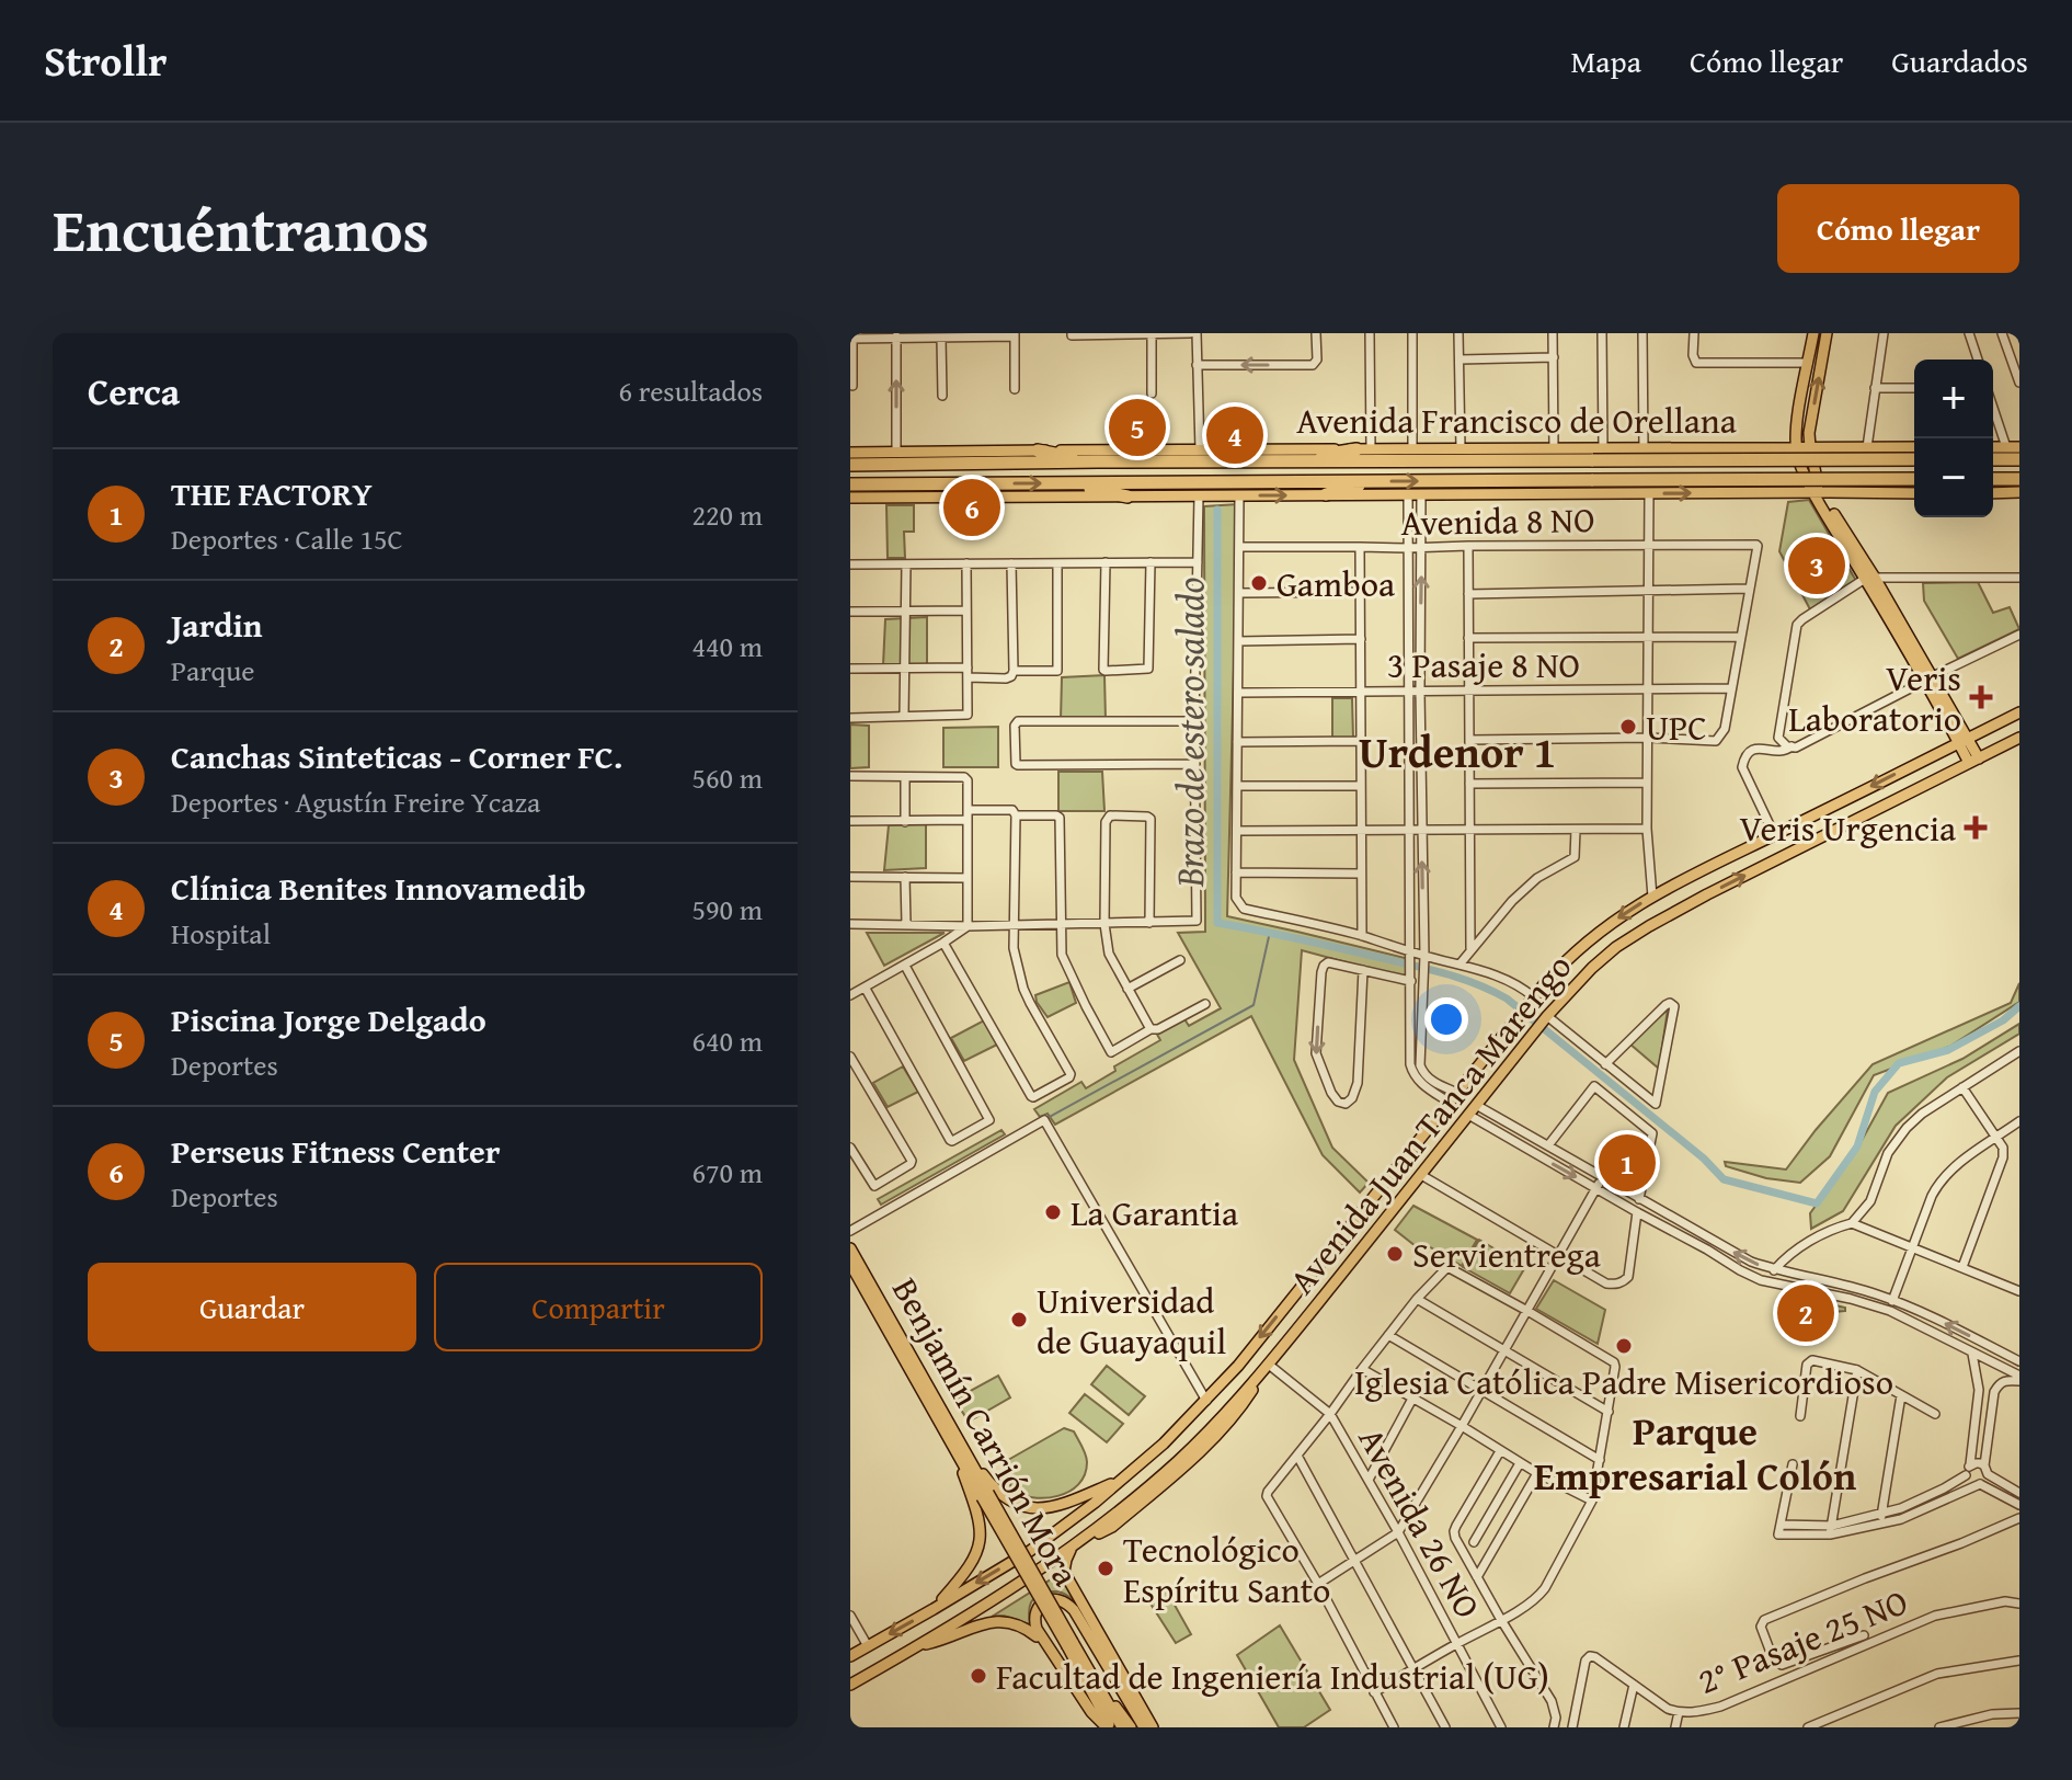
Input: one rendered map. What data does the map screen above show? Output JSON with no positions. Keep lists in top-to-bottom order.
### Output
{
  "streets": {
    "highway": ["Avenida Francisco de Orellana"],
    "main road": ["Avenida Juan Tanca Marengo", "Benjamín Carrión Mora"],
    "street": [
      "Avenida 8 NO",
      "3 Pasaje 8 NO",
      "Avenida 26 NO",
      "2° Pasaje 25 NO"
    ]
  },
  "crossings": [
    ["Avenida Juan Tanca Marengo", "Avenida 26 NO"]
  ],
  "districts": ["Urdenor 1", "Parque Empresarial Colón"],
  "water": ["Brazo de estero salado"],
  "places": {
    "other": [
      "Gamboa",
      "UPC",
      "La Garantia",
      "Servientrega",
      "Universidad de Guayaquil",
      "Iglesia Católica Padre Misericordioso",
      "Tecnológico Espíritu Santo",
      "Facultad de Ingeniería Industrial (UG)"
    ],
    "health": ["Veris Laboratorio", "Veris Urgencia"]
  },
  "page": {
    "header": "Strollr",
    "nav": ["Mapa", "Cómo llegar", "Guardados"],
    "title": "Encuéntranos",
    "buttons": [
      "Cómo llegar",
      ["Guardar", "Compartir"]
    ],
    "heading": ["Cerca", "6 resultados"],
    "map_buttons": ["+", "−"],
    "pins": [
      "5",
      "4",
      "6",
      "3",
      "1",
      "2"
    ],
    "list": [
      {
        "mark": "1",
        "name": "THE FACTORY",
        "note": "Deportes · Calle 15C",
        "value": "220 m"
      },
      {
        "mark": "2",
        "name": "Jardin",
        "note": "Parque",
        "value": "440 m"
      },
      {
        "mark": "3",
        "name": "Canchas Sinteticas - Corner FC.",
        "note": "Deportes · Agustín Freire Ycaza",
        "value": "560 m"
      },
      {
        "mark": "4",
        "name": "Clínica Benites Innovamedib",
        "note": "Hospital",
        "value": "590 m"
      },
      {
        "mark": "5",
        "name": "Piscina Jorge Delgado",
        "note": "Deportes",
        "value": "640 m"
      },
      {
        "mark": "6",
        "name": "Perseus Fitness Center",
        "note": "Deportes",
        "value": "670 m"
      }
    ]
  }
}
